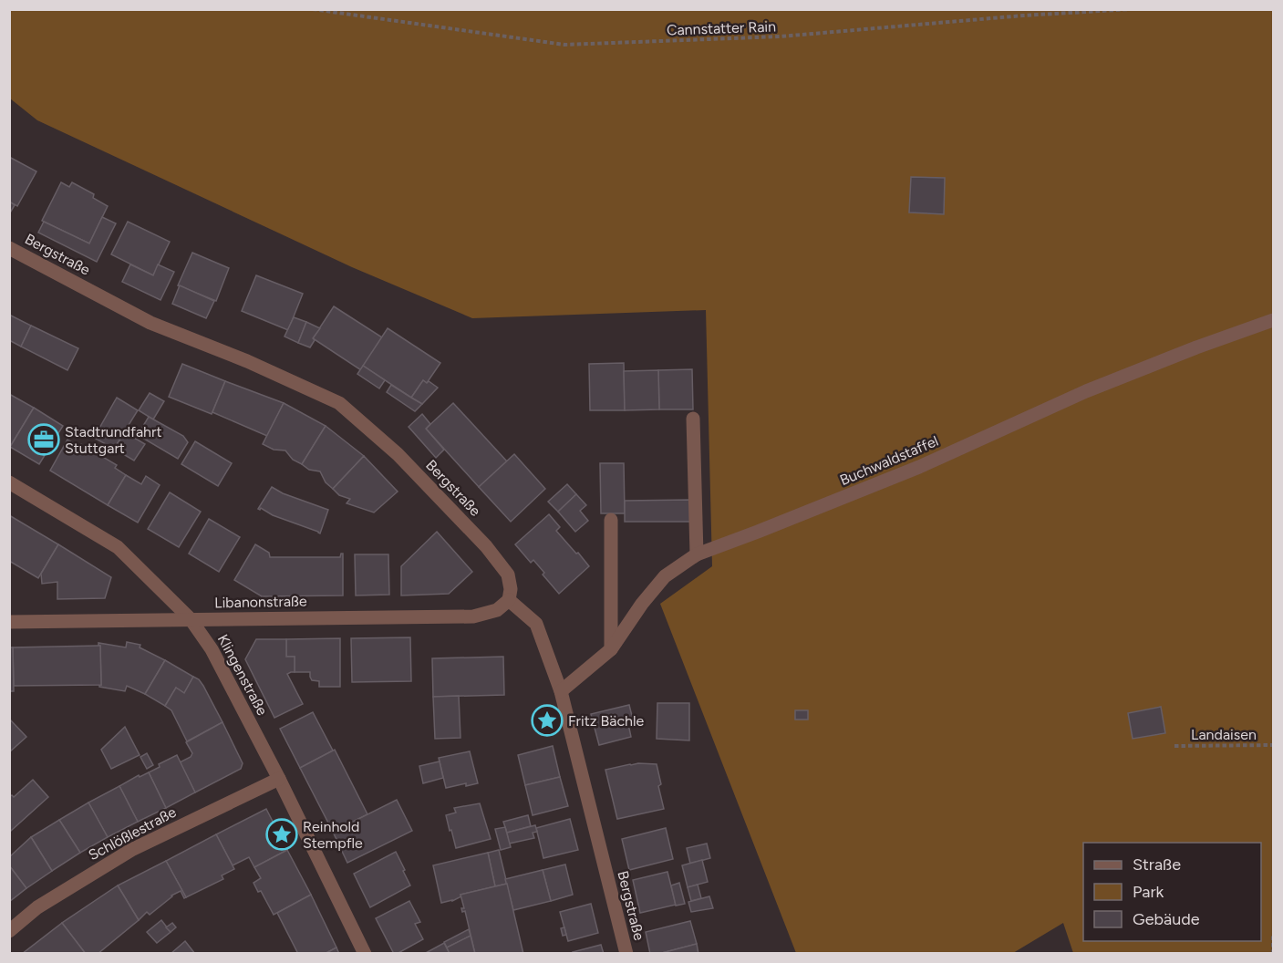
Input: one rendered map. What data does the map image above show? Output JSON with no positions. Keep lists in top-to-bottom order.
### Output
{
  "streets": {
    "street": [
      "Bergstraße",
      "Buchwaldstaffel",
      "Libanonstraße",
      "Klingenstraße",
      "Schlößlestraße"
    ],
    "path": ["Cannstatter Rain", "Landaisen"]
  },
  "crossings": [
    ["Bergstraße", "Buchwaldstaffel"],
    ["Bergstraße", "Libanonstraße"],
    ["Libanonstraße", "Klingenstraße"],
    ["Klingenstraße", "Schlößlestraße"]
  ],
  "places": {
    "office": ["Stadtrundfahrt Stuttgart"],
    "place": ["Fritz Bächle", "Reinhold Stempfle"]
  },
  "legend": ["Straße", "Park", "Gebäude"]
}
